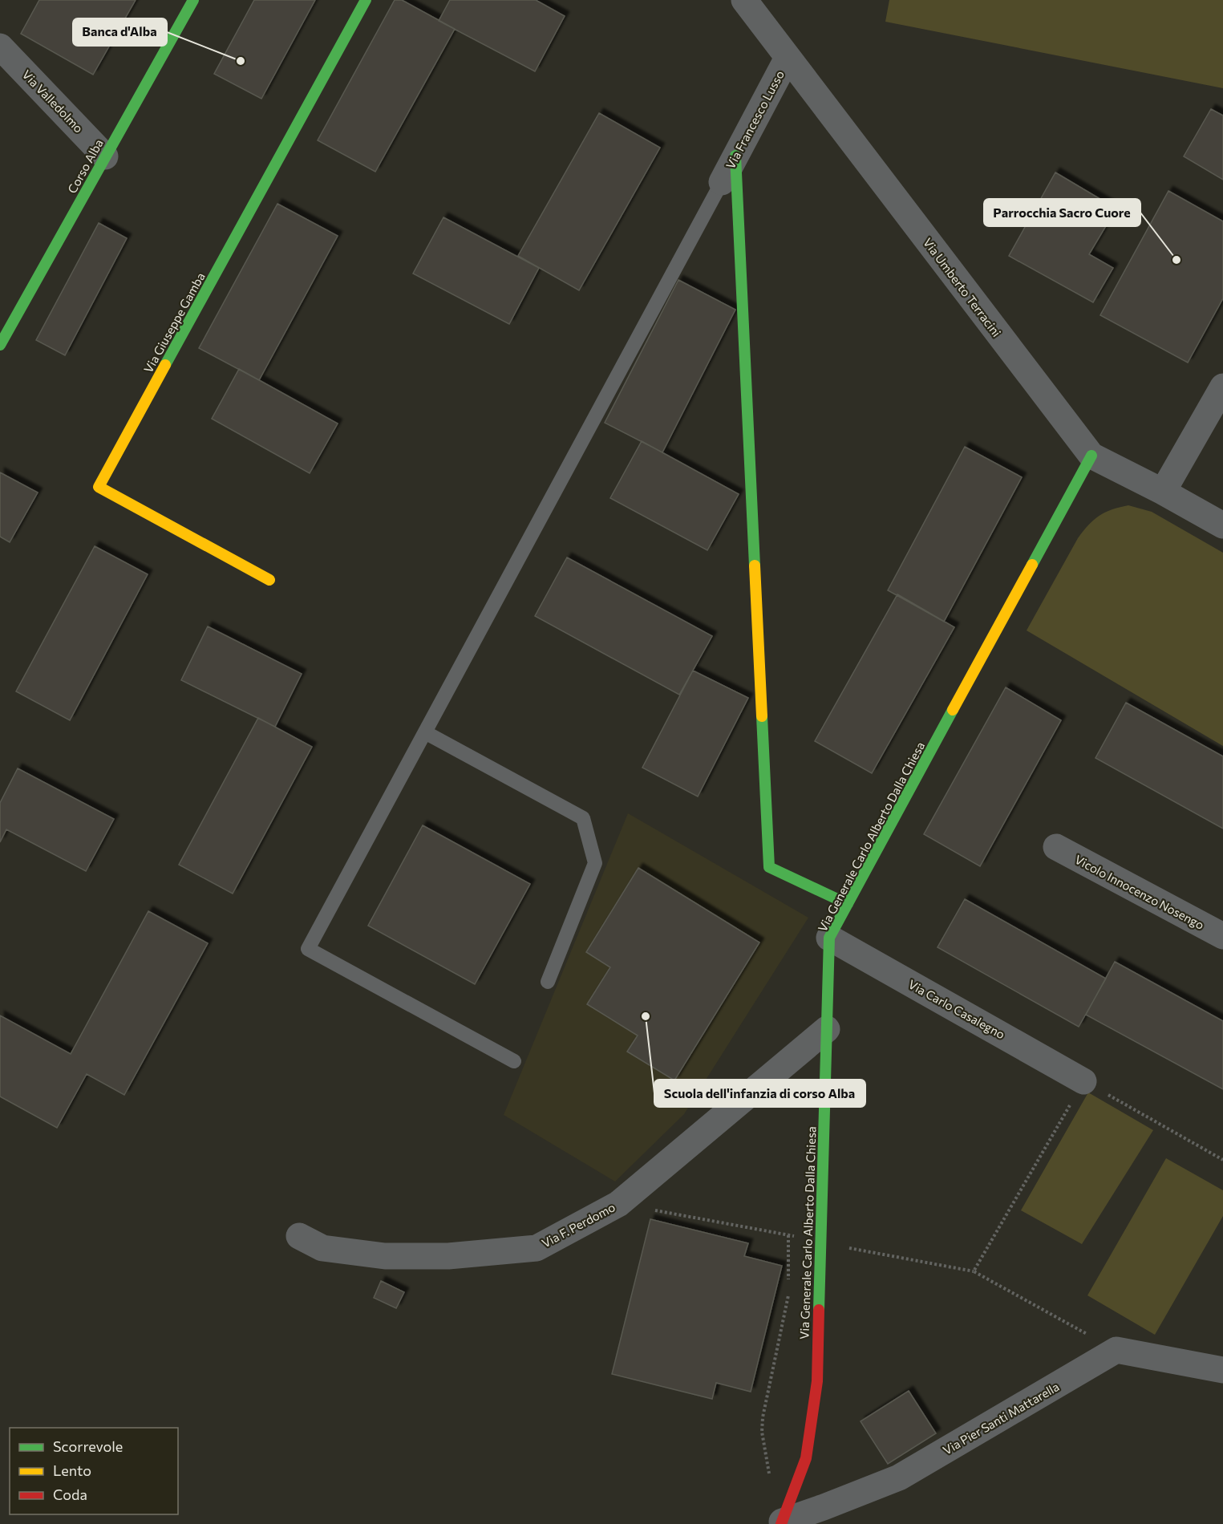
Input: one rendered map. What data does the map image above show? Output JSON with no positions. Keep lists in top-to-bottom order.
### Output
{
  "streets": {
    "street": [
      "Via Valledolmo",
      "Via Francesco Lusso",
      "Corso Alba",
      "Via Umberto Terracini",
      "Via Giuseppe Gamba",
      "Via Generale Carlo Alberto Dalla Chiesa",
      "Vicolo Innocenzo Nosengo",
      "Via Carlo Casalegno",
      "Via F. Perdomo",
      "Via Pier Santi Mattarella"
    ]
  },
  "crossings": [
    ["Via Valledolmo", "Corso Alba"],
    ["Via Francesco Lusso", "Via Umberto Terracini"],
    ["Via Umberto Terracini", "Via Generale Carlo Alberto Dalla Chiesa"],
    ["Via Generale Carlo Alberto Dalla Chiesa", "Via Carlo Casalegno"],
    ["Via Generale Carlo Alberto Dalla Chiesa", "Via F. Perdomo"],
    ["Via Generale Carlo Alberto Dalla Chiesa", "Via Pier Santi Mattarella"]
  ],
  "places": ["Banca d'Alba", "Parrocchia Sacro Cuore", "Scuola dell'infanzia di corso Alba"],
  "legend": ["Scorrevole", "Lento", "Coda"]
}
